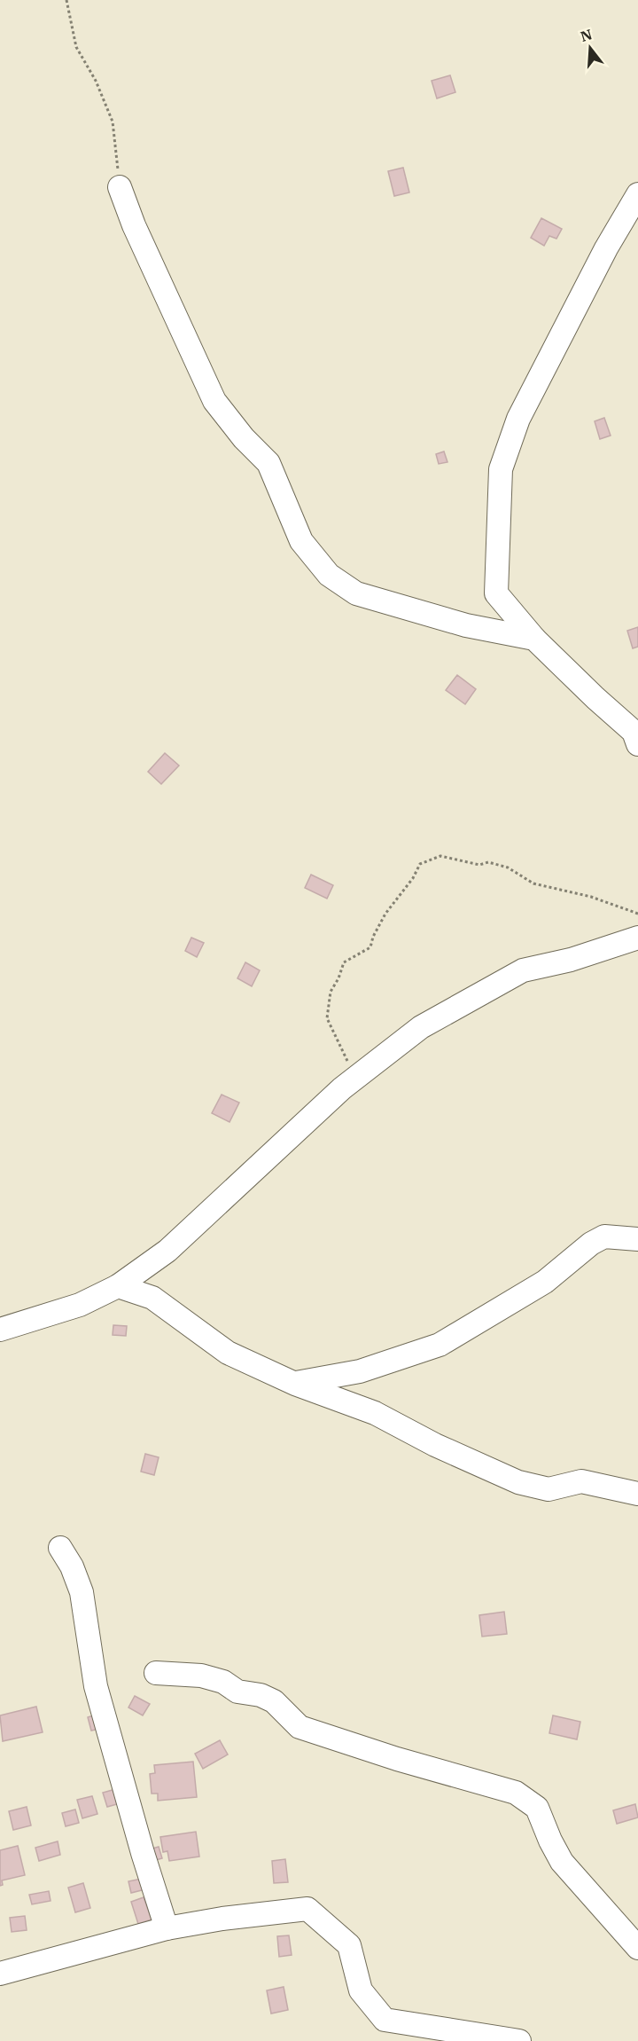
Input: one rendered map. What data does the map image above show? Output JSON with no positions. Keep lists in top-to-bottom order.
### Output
{
  "north": "top"
}
